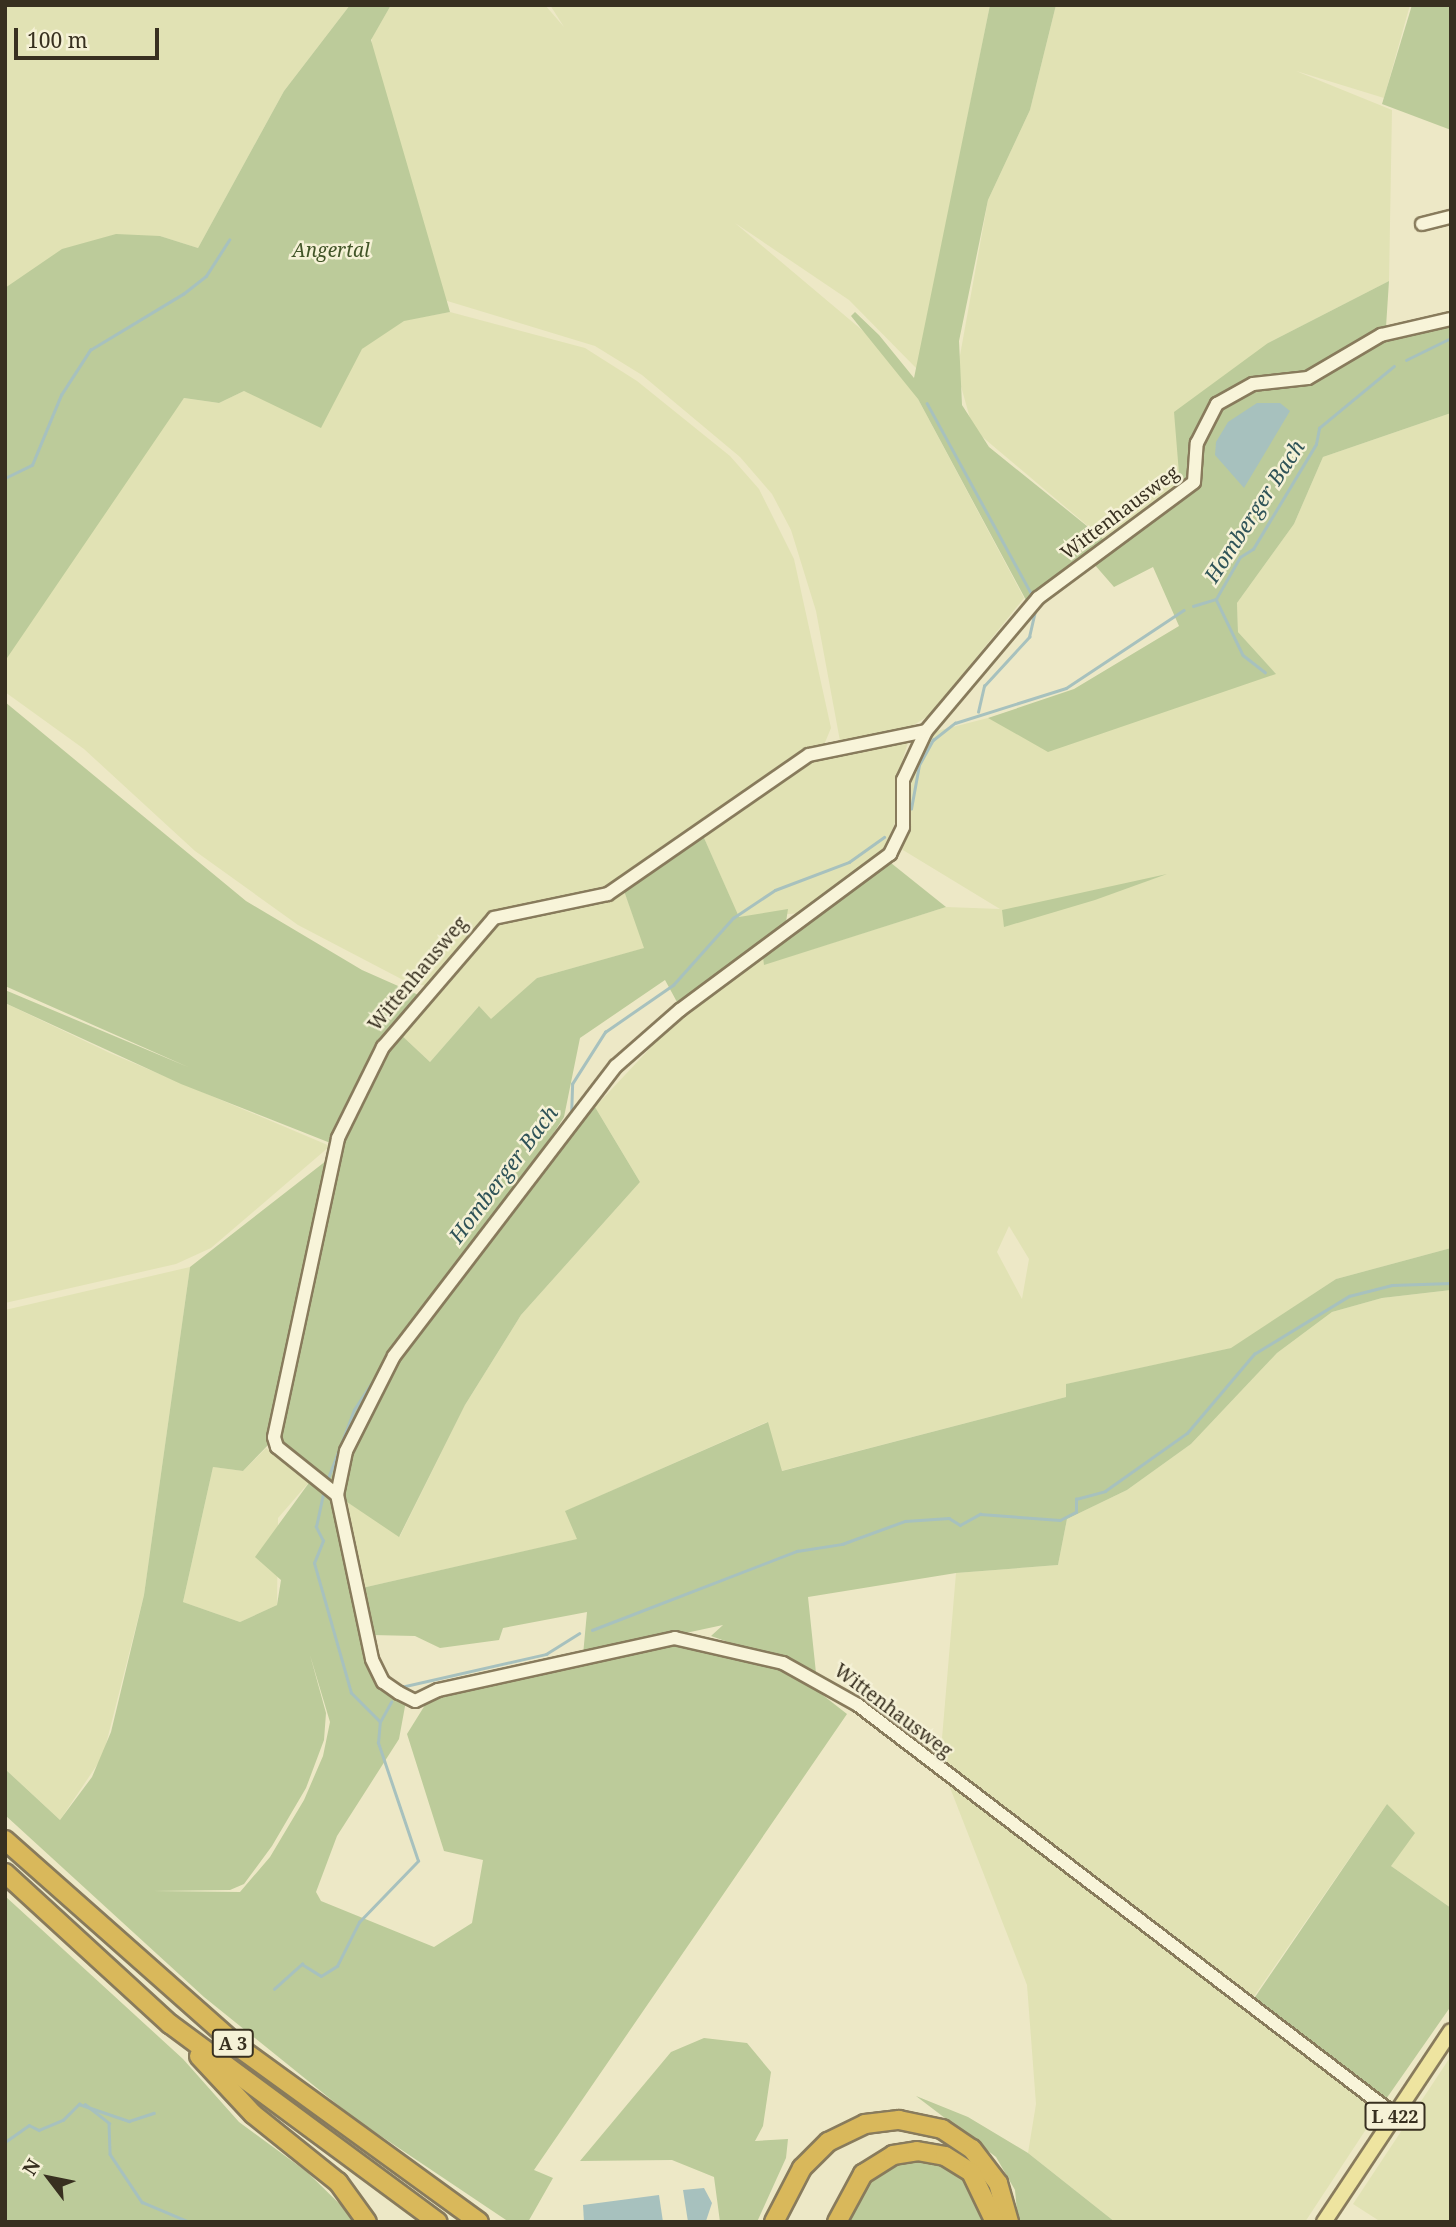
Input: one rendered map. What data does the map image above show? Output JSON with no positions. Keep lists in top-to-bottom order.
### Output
{
  "streets": {
    "highway": ["A 3"],
    "main road": ["L 422"],
    "street": ["Wittenhausweg"]
  },
  "crossings": [
    ["Wittenhausweg", "L 422"]
  ],
  "water": ["Homberger Bach"],
  "parks": ["Angertal"],
  "scale_bar": "100 m",
  "north": "top left"
}
